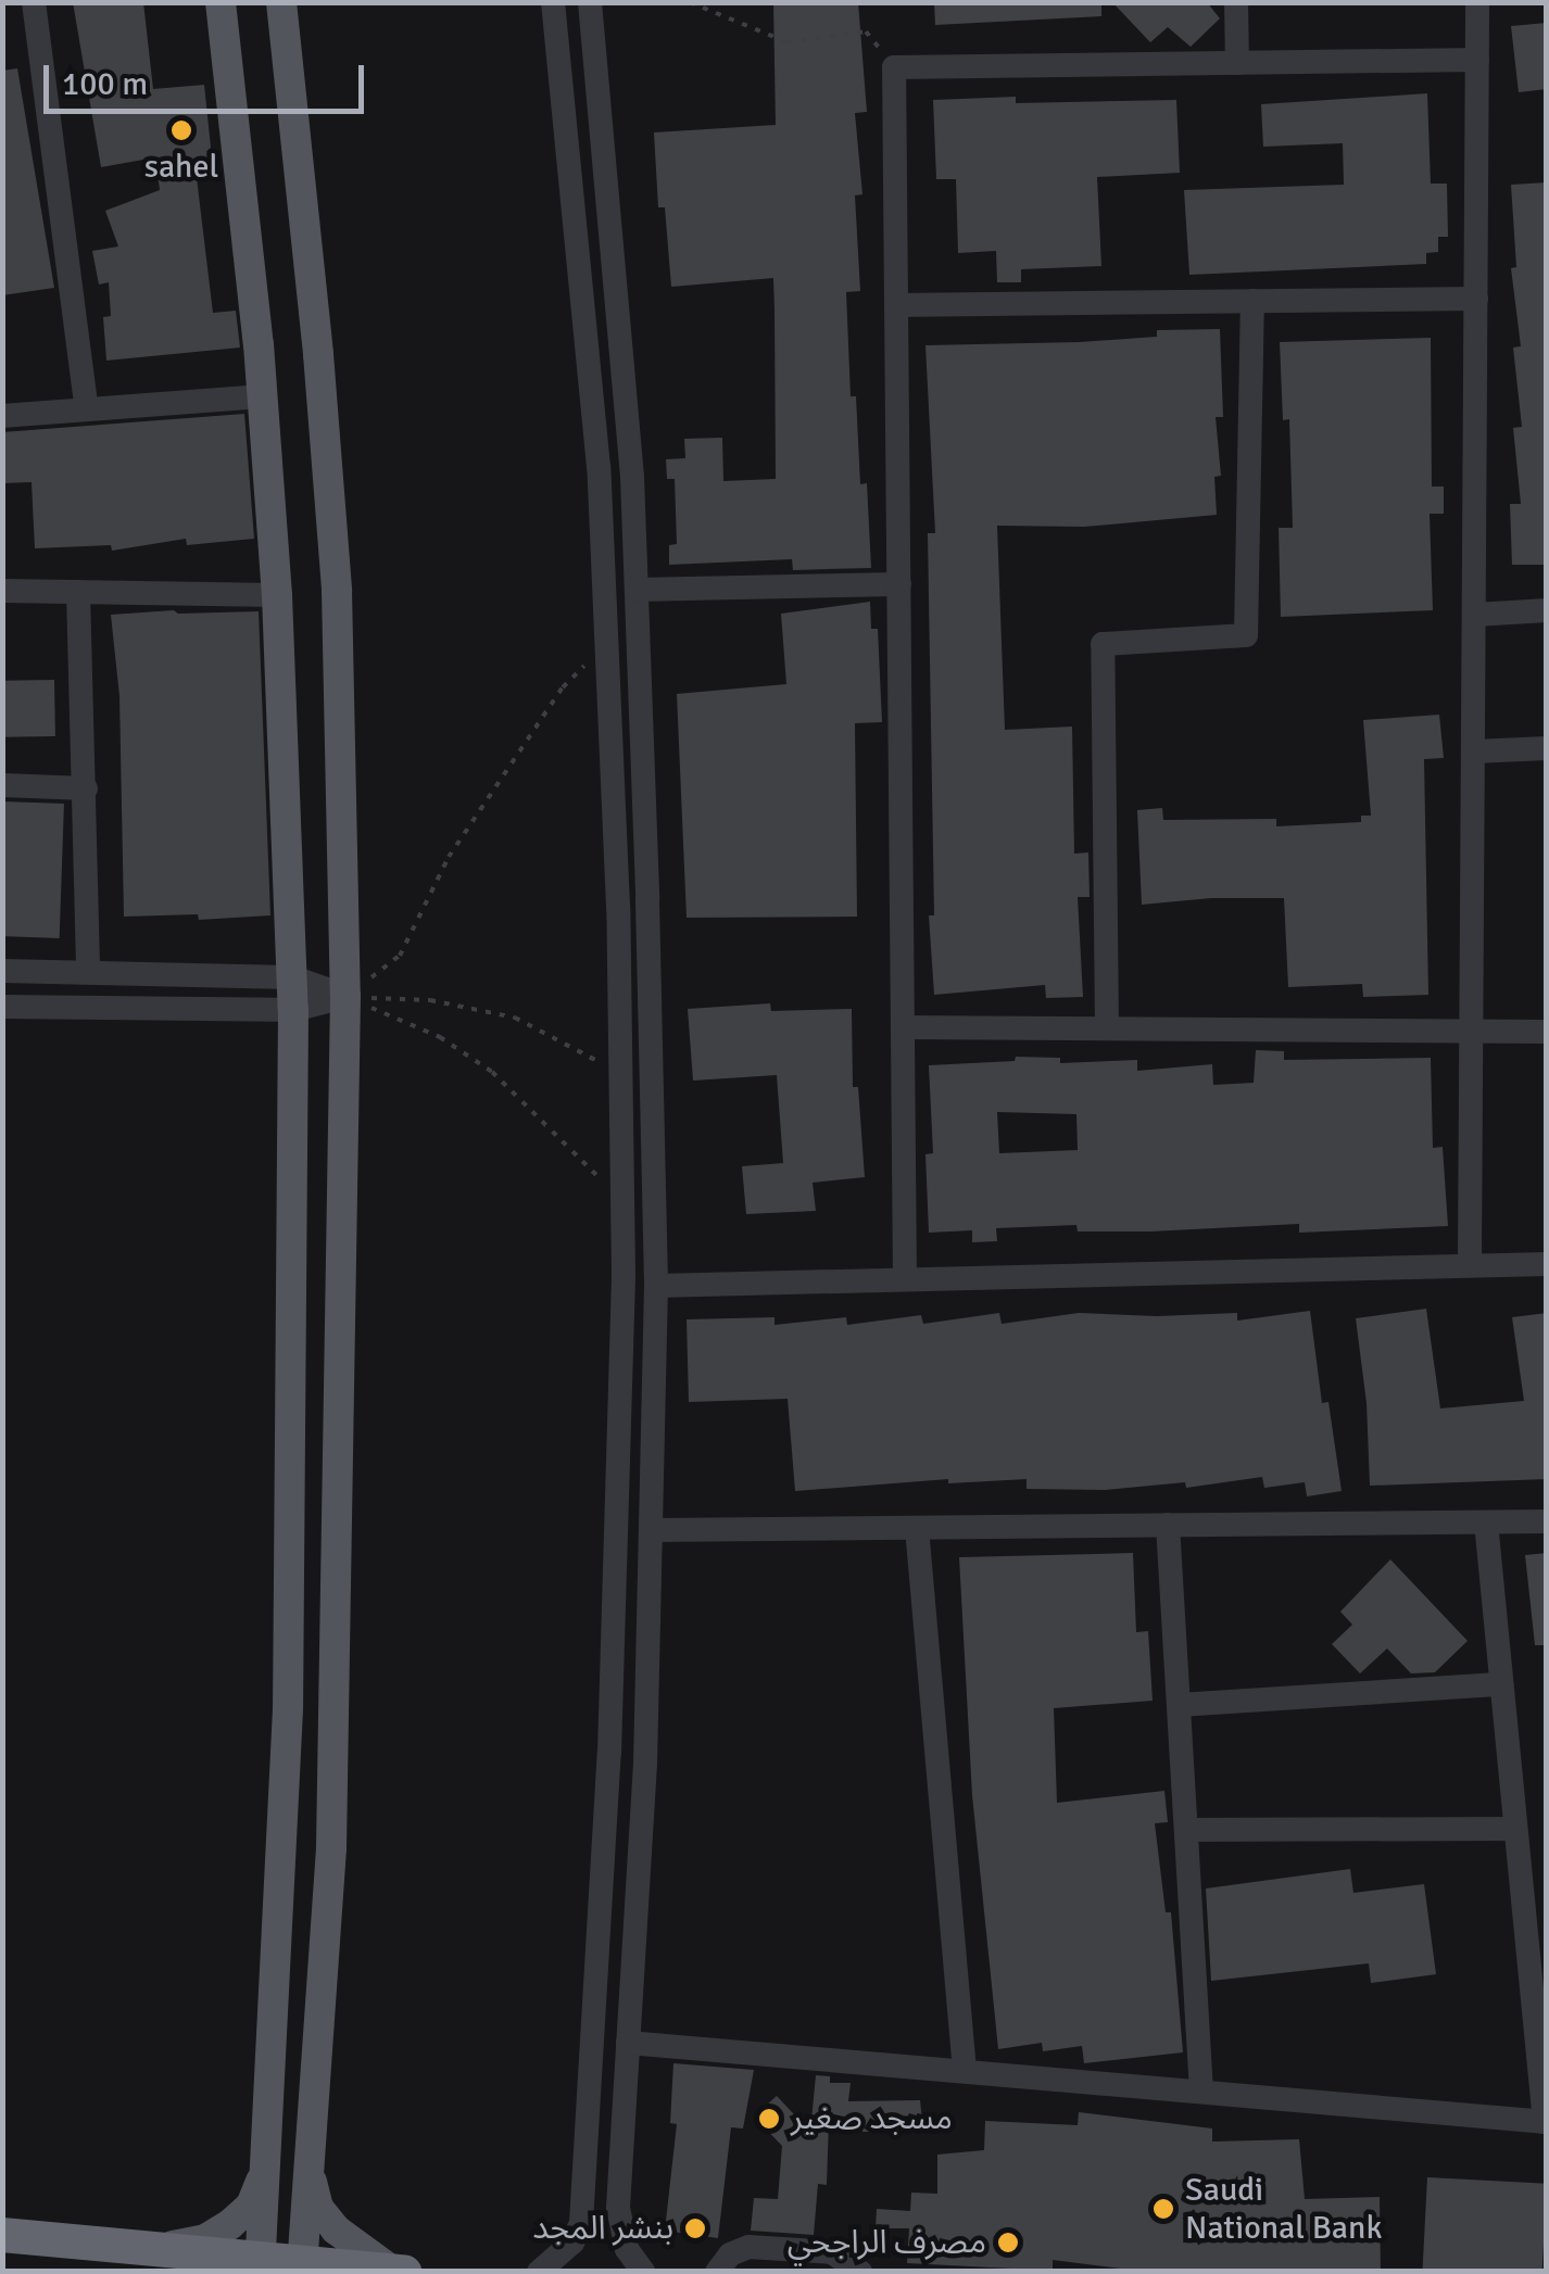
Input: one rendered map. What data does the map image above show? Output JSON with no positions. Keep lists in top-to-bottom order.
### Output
{
  "places": [
    "sahel",
    "مسجد صغير",
    "Saudi National Bank",
    "بنشر المجد",
    "مصرف الراجحي"
  ],
  "scale_bar": "100 m"
}
